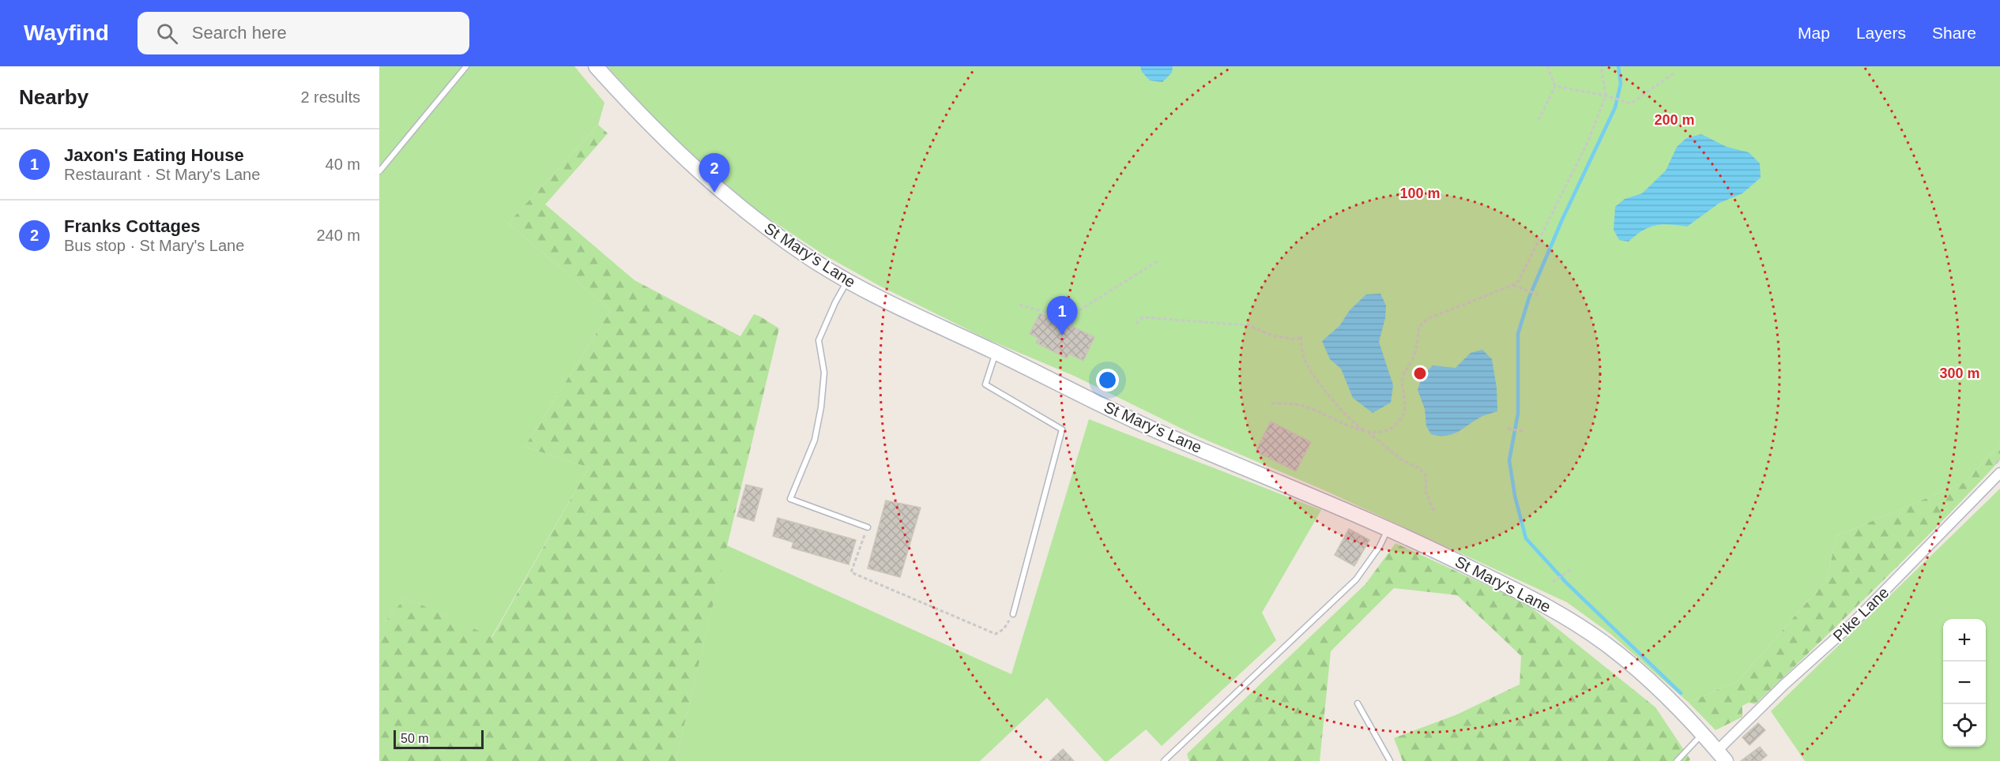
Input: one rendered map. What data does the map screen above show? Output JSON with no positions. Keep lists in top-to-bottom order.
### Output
{
  "streets": {
    "main road": ["St Mary's Lane"],
    "street": ["Pike Lane"]
  },
  "crossings": [
    ["St Mary's Lane", "Pike Lane"]
  ],
  "scale_bar": "50 m",
  "page": {
    "header": "Wayfind",
    "search": "Search here",
    "nav": ["Map", "Layers", "Share"],
    "heading": ["Nearby", "2 results"],
    "list": [
      {
        "mark": "1",
        "name": "Jaxon's Eating House",
        "note": "Restaurant · St Mary's Lane",
        "value": "40 m"
      },
      {
        "mark": "2",
        "name": "Franks Cottages",
        "note": "Bus stop · St Mary's Lane",
        "value": "240 m"
      }
    ],
    "pins": ["2", "1"],
    "map_buttons": ["+", "−"],
    "scale": "50 m"
  },
  "rings": ["200 m", "100 m", "300 m"]
}
